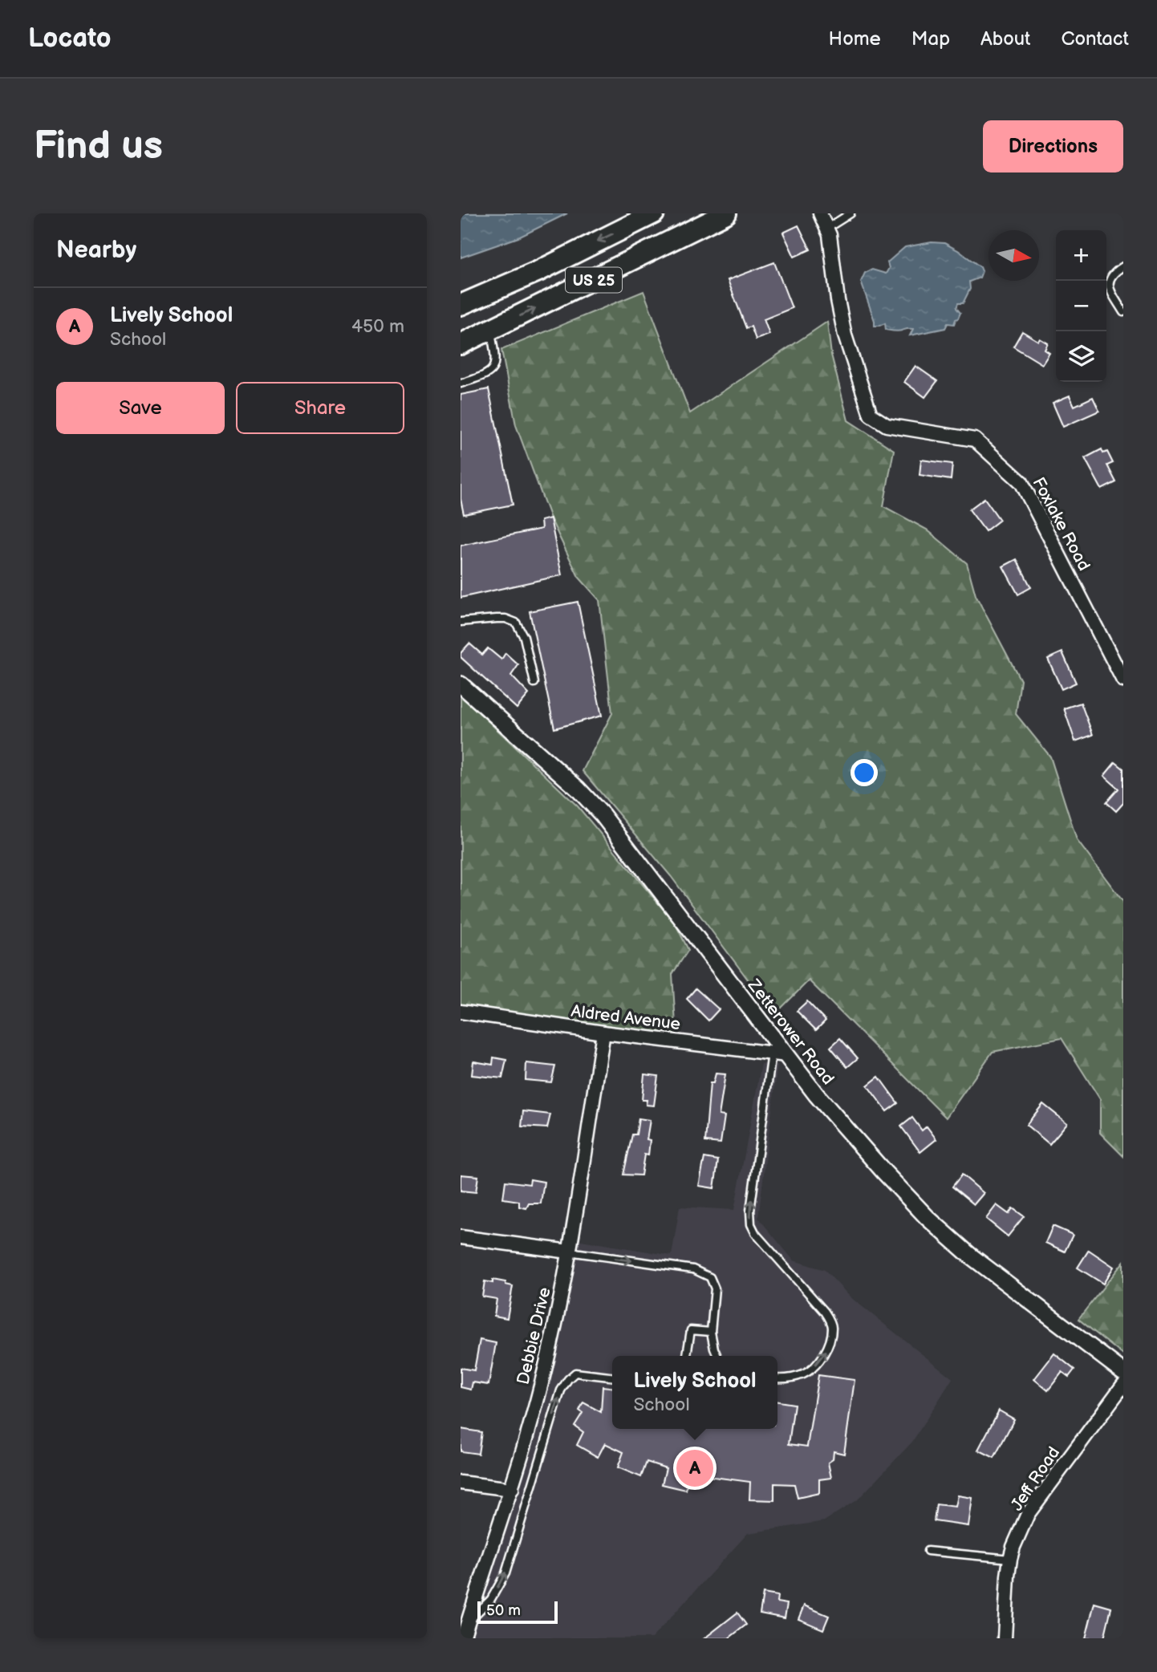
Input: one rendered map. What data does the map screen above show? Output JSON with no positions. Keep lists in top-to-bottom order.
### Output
{
  "streets": {
    "main road": ["US 25"],
    "street": [
      "Foxlake Road",
      "Aldred Avenue",
      "Zetterower Road",
      "Debbie Drive",
      "Jeff Road"
    ]
  },
  "crossings": [
    ["Aldred Avenue", "Zetterower Road"],
    ["Aldred Avenue", "Debbie Drive"]
  ],
  "scale_bar": "50 m",
  "north": "right",
  "page": {
    "header": "Locato",
    "nav": [
      "Home",
      "Map",
      "About",
      "Contact"
    ],
    "buttons": [
      "Directions",
      ["Save", "Share"]
    ],
    "title": "Find us",
    "heading": "Nearby",
    "map_buttons": ["+", "−"],
    "list": [
      {
        "mark": "A",
        "name": "Lively School",
        "note": "School",
        "value": "450 m"
      }
    ],
    "popup": ["Lively School", "School"],
    "pins": "A",
    "scale": "50 m"
  }
}
